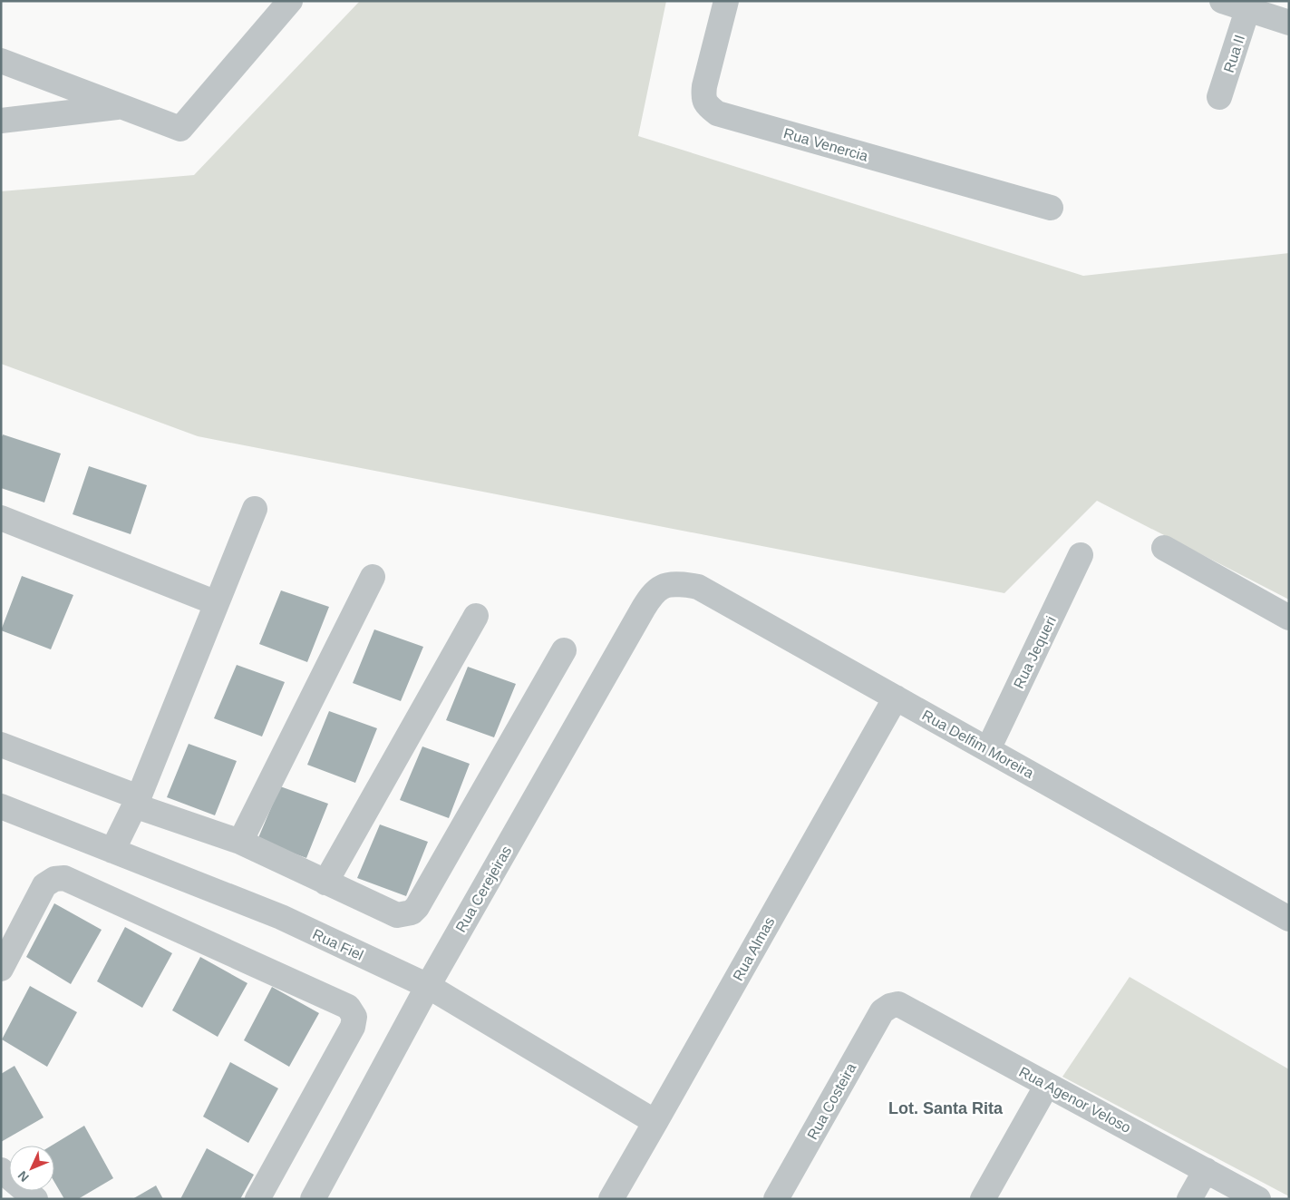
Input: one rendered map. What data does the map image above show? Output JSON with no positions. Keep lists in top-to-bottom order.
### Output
{
  "streets": {
    "street": [
      "Rua II",
      "Rua Venercia",
      "Rua Jequeri",
      "Rua Delfim Moreira",
      "Rua Cerejeiras",
      "Rua Fiel",
      "Rua Almas",
      "Rua Agenor Veloso",
      "Rua Costeira"
    ]
  },
  "crossings": [
    ["Rua Jequeri", "Rua Delfim Moreira"],
    ["Rua Delfim Moreira", "Rua Cerejeiras"],
    ["Rua Delfim Moreira", "Rua Almas"],
    ["Rua Cerejeiras", "Rua Fiel"],
    ["Rua Fiel", "Rua Almas"],
    ["Rua Agenor Veloso", "Rua Costeira"]
  ],
  "districts": ["Lot. Santa Rita"],
  "north": "bottom left"
}
